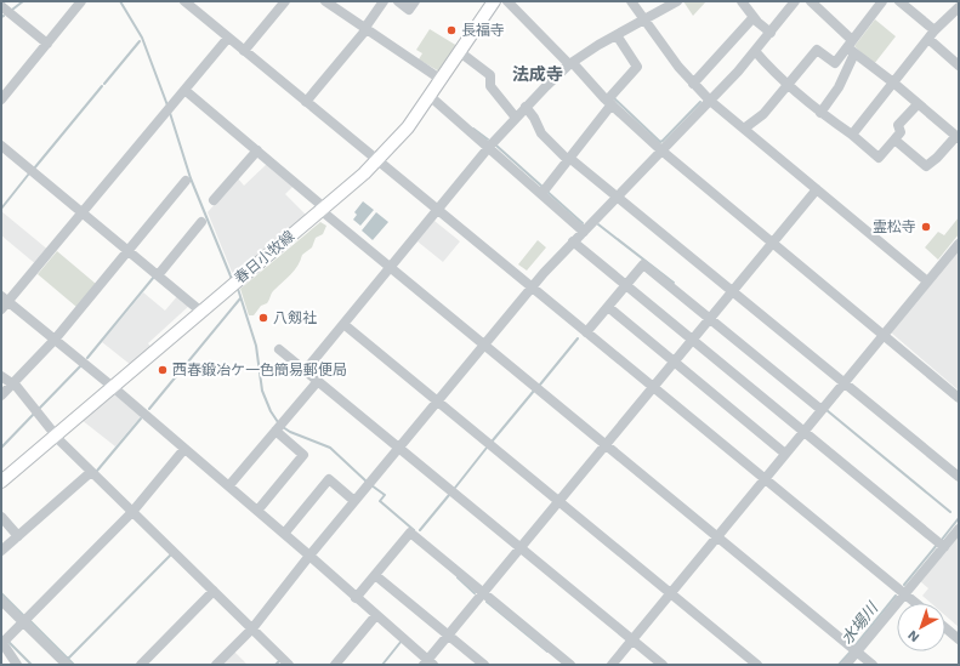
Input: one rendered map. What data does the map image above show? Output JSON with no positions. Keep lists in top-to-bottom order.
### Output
{
  "streets": {
    "main road": ["春日小牧線"]
  },
  "districts": ["法成寺"],
  "water": ["水場川"],
  "places": [
    "長福寺",
    "霊松寺",
    "八剱社",
    "西春鍛冶ケ一色簡易郵便局"
  ],
  "north": "bottom left"
}
